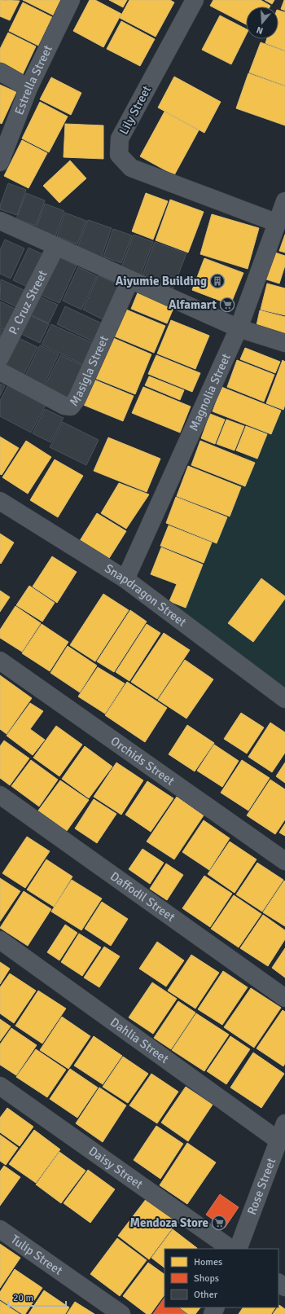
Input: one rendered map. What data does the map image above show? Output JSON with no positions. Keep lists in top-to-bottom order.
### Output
{
  "streets": {
    "street": [
      "Estrella Street",
      "Lily Street",
      "P. Cruz Street",
      "Masigla Street",
      "Magnolia Street",
      "Snapdragon Street",
      "Orchids Street",
      "Daffodil Street",
      "Dahlia Street",
      "Daisy Street",
      "Rose Street",
      "Tulip Street"
    ]
  },
  "crossings": [
    ["Lily Street", "Magnolia Street"],
    ["Magnolia Street", "Snapdragon Street"],
    ["Dahlia Street", "Rose Street"]
  ],
  "places": {
    "building": ["Aiyumie Building"],
    "supermarket": ["Alfamart", "Mendoza Store"]
  },
  "legend": ["Homes", "Shops", "Other"],
  "scale_bar": "20 m",
  "north": "bottom"
}
